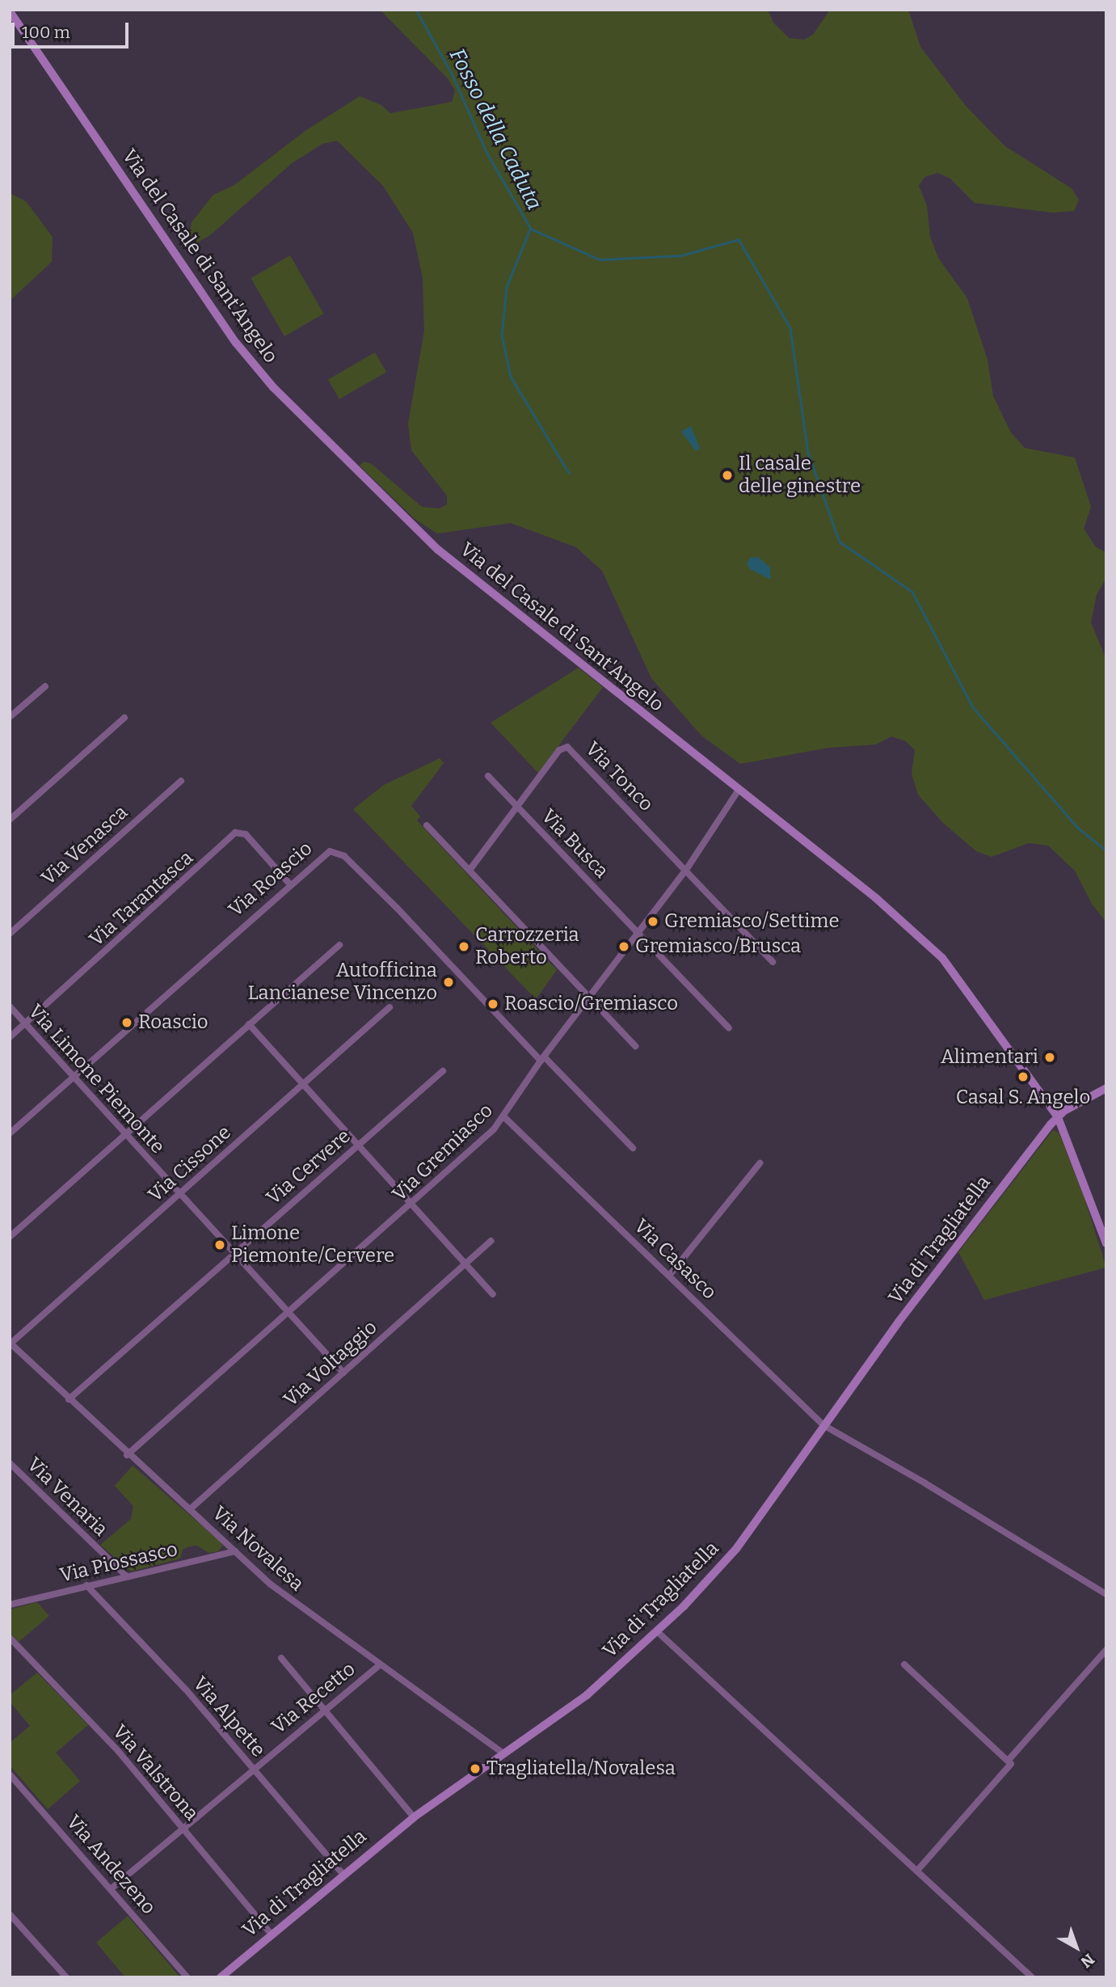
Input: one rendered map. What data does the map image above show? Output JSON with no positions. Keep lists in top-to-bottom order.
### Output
{
  "streets": {
    "main road": ["Via del Casale di Sant'Angelo", "Via di Tragliatella"],
    "street": [
      "Via Tonco",
      "Via Busca",
      "Via Venasca",
      "Via Roascio",
      "Via Tarantasca",
      "Via Limone Piemonte",
      "Via Gremiasco",
      "Via Cissone",
      "Via Cervere",
      "Via Casasco",
      "Via Voltaggio",
      "Via Venaria",
      "Via Novalesa",
      "Via Piossasco",
      "Via Recetto",
      "Via Alpette",
      "Via Valstrona",
      "Via Andezeno"
    ]
  },
  "crossings": [
    ["Via del Casale di Sant'Angelo", "Via Gremiasco"],
    ["Via del Casale di Sant'Angelo", "Via di Tragliatella"],
    ["Via Tonco", "Via Busca"],
    ["Via Tonco", "Via Gremiasco"],
    ["Via Busca", "Via Gremiasco"],
    ["Via Roascio", "Via Tarantasca"],
    ["Via Roascio", "Via Limone Piemonte"],
    ["Via Roascio", "Via Gremiasco"],
    ["Via Tarantasca", "Via Limone Piemonte"],
    ["Via Limone Piemonte", "Via Gremiasco"],
    ["Via Limone Piemonte", "Via Cissone"],
    ["Via Limone Piemonte", "Via Cervere"],
    ["Via Limone Piemonte", "Via Voltaggio"],
    ["Via Gremiasco", "Via Casasco"],
    ["Via Gremiasco", "Via Novalesa"],
    ["Via Cissone", "Via Novalesa"],
    ["Via Cervere", "Via Novalesa"],
    ["Via di Tragliatella", "Via Casasco"],
    ["Via di Tragliatella", "Via Novalesa"],
    ["Via di Tragliatella", "Via Alpette"],
    ["Via di Tragliatella", "Via Valstrona"],
    ["Via Voltaggio", "Via Novalesa"],
    ["Via Venaria", "Via Piossasco"],
    ["Via Novalesa", "Via Piossasco"],
    ["Via Novalesa", "Via Recetto"],
    ["Via Piossasco", "Via Alpette"],
    ["Via Recetto", "Via Alpette"],
    ["Via Recetto", "Via Valstrona"],
    ["Via Recetto", "Via Andezeno"]
  ],
  "water": ["Fosso della Caduta"],
  "places": [
    "Il casale delle ginestre",
    "Gremiasco/Settime",
    "Carrozzeria Roberto",
    "Gremiasco/Brusca",
    "Autofficina Lancianese Vincenzo",
    "Roascio/Gremiasco",
    "Roascio",
    "Alimentari",
    "Casal S. Angelo",
    "Limone Piemonte/Cervere",
    "Tragliatella/Novalesa"
  ],
  "scale_bar": "100 m",
  "north": "bottom right"
}
